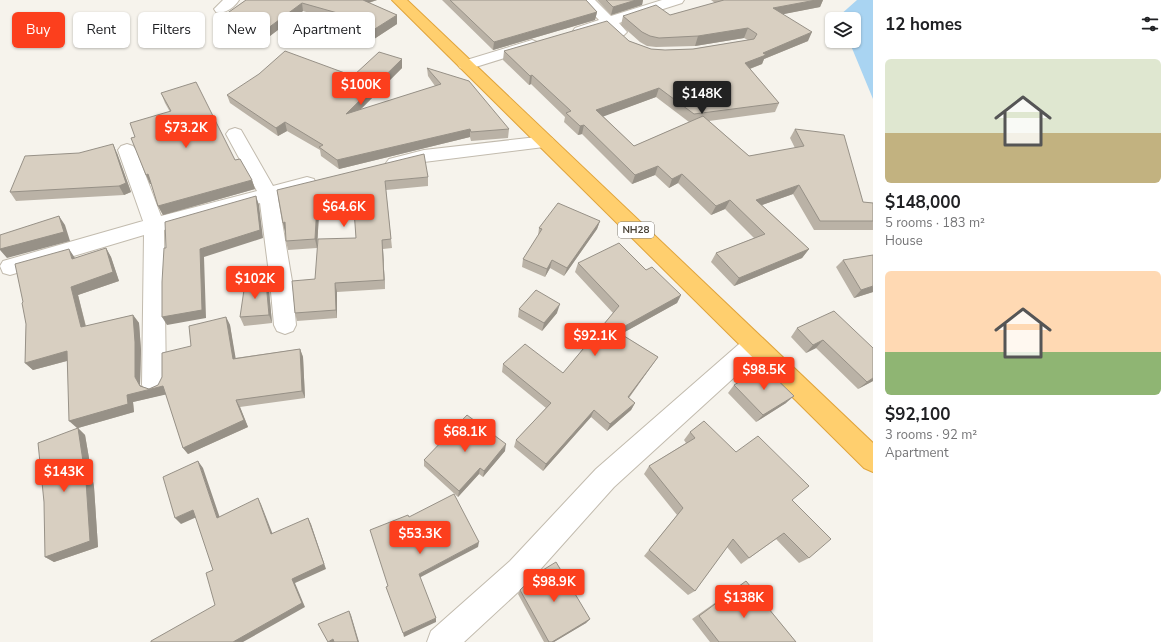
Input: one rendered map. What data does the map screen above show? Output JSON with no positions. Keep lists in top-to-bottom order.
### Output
{
  "streets": {
    "highway": ["NH28"]
  },
  "page": {
    "heading": "12 homes",
    "chip": [
      "Buy",
      "Rent",
      "Filters",
      "New",
      "Apartment"
    ],
    "list": [
      {
        "name": "$148,000",
        "note": "5 rooms · 183 m² · House"
      },
      {
        "name": "$92,100",
        "note": "3 rooms · 92 m² · Apartment"
      }
    ],
    "price": [
      "$100K",
      "$148K",
      "$73.2K",
      "$64.6K",
      "$102K",
      "$92.1K",
      "$98.5K",
      "$68.1K",
      "$143K",
      "$53.3K",
      "$98.9K",
      "$138K"
    ]
  }
}
